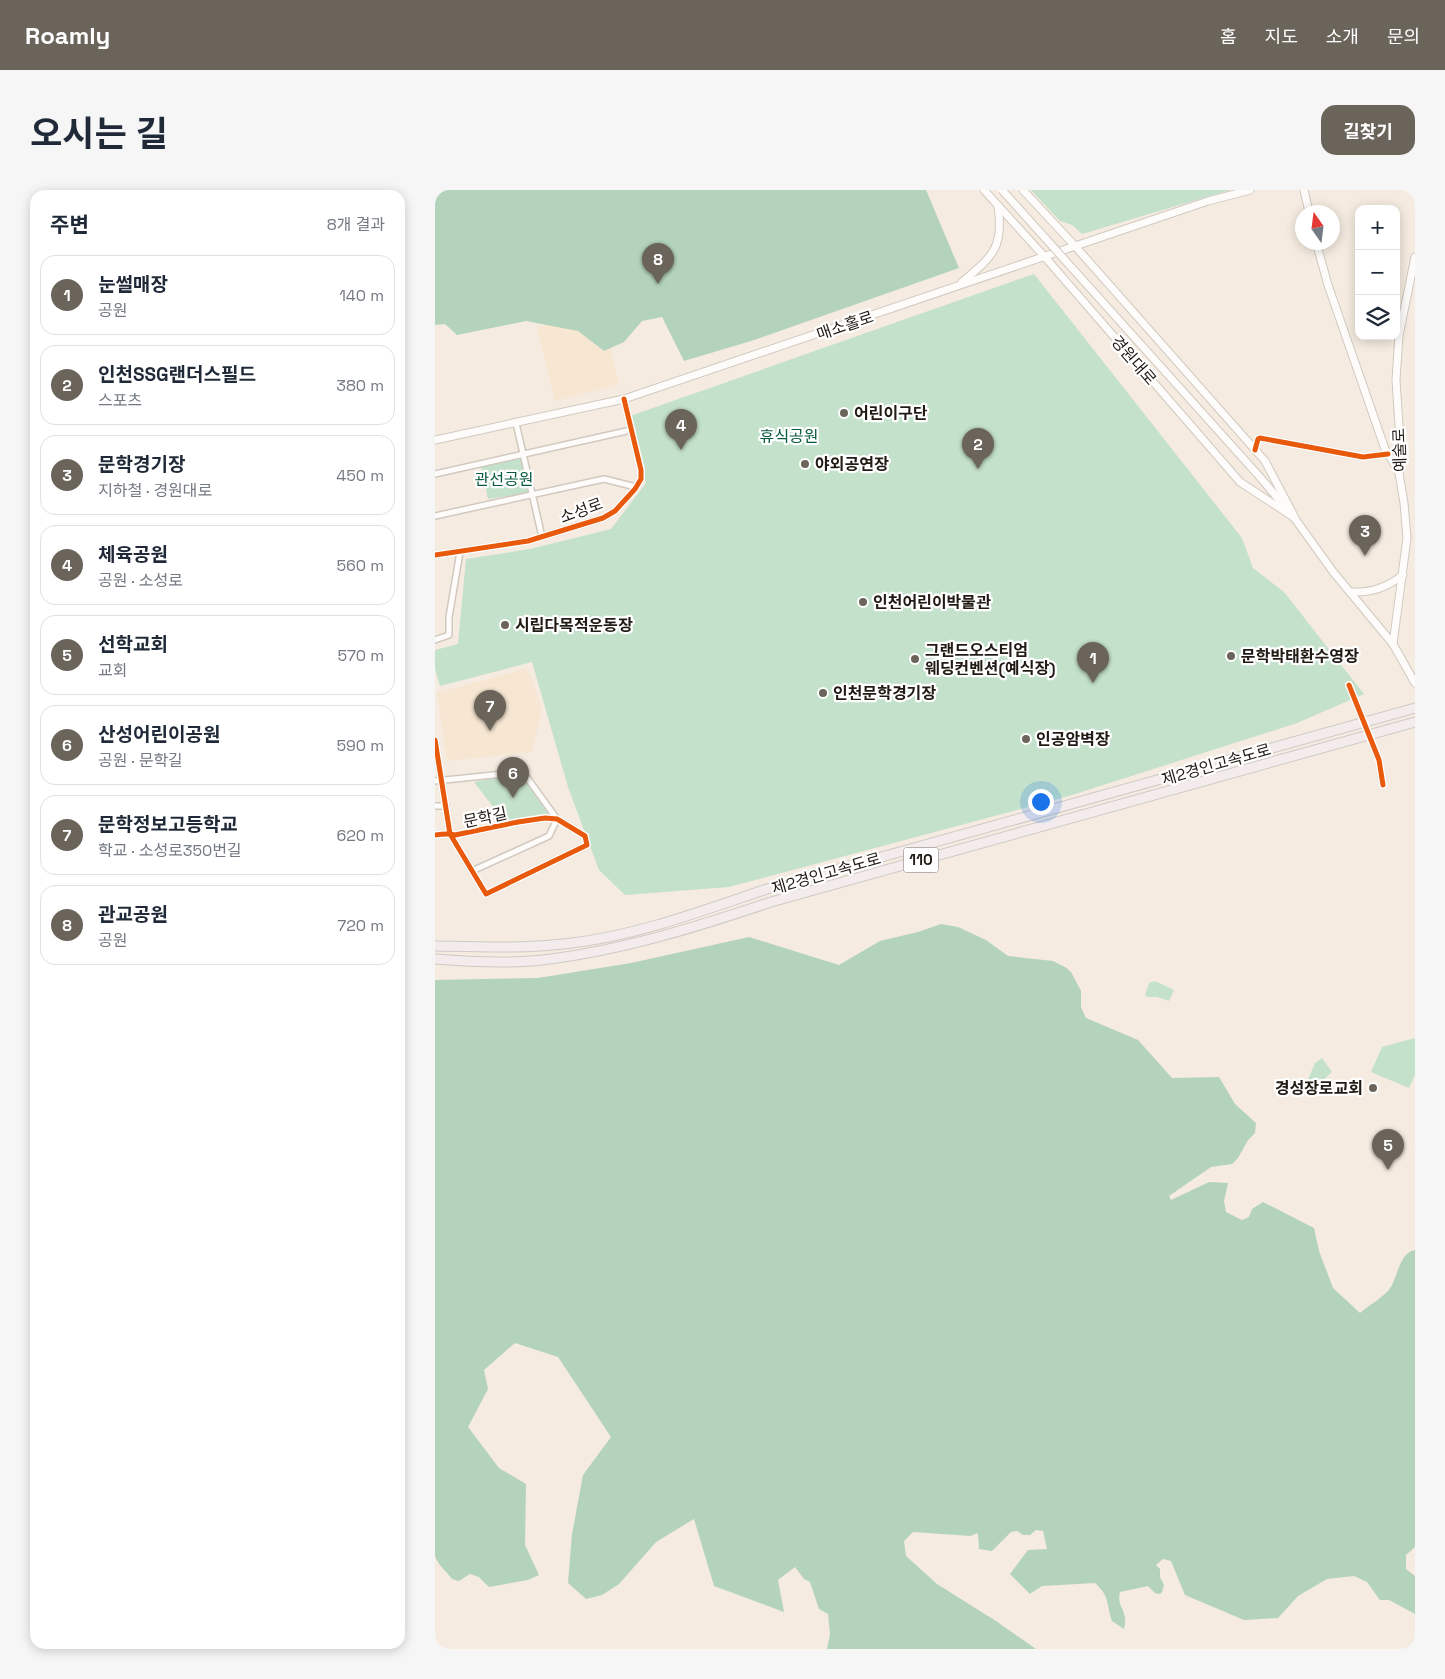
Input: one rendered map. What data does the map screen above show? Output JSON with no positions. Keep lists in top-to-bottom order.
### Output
{
  "streets": {
    "highway": ["제2경인고속도로", "110"],
    "main road": ["매소홀로", "경원대로", "예술로"],
    "street": ["소성로", "문학길"]
  },
  "crossings": [
    ["매소홀로", "경원대로"],
    ["경원대로", "예술로"]
  ],
  "parks": ["휴식공원", "관선공원"],
  "places": [
    "어린이구단",
    "야외공연장",
    "인천어린이박물관",
    "시립다목적운동장",
    "문학박태환수영장",
    "그랜드오스티엄 웨딩컨벤션(예식장)",
    "인천문학경기장",
    "인공암벽장",
    "경성장로교회"
  ],
  "north": "top",
  "page": {
    "header": "Roamly",
    "nav": [
      "홈",
      "지도",
      "소개",
      "문의"
    ],
    "title": "오시는 길",
    "buttons": "길찾기",
    "heading": ["주변", "8개 결과"],
    "map_buttons": ["+", "−"],
    "pins": [
      "8",
      "4",
      "2",
      "3",
      "1",
      "7",
      "6",
      "5"
    ],
    "list": [
      {
        "mark": "1",
        "name": "눈썰매장",
        "note": "공원",
        "value": "140 m"
      },
      {
        "mark": "2",
        "name": "인천SSG랜더스필드",
        "note": "스포츠",
        "value": "380 m"
      },
      {
        "mark": "3",
        "name": "문학경기장",
        "note": "지하철 · 경원대로",
        "value": "450 m"
      },
      {
        "mark": "4",
        "name": "체육공원",
        "note": "공원 · 소성로",
        "value": "560 m"
      },
      {
        "mark": "5",
        "name": "선학교회",
        "note": "교회",
        "value": "570 m"
      },
      {
        "mark": "6",
        "name": "산성어린이공원",
        "note": "공원 · 문학길",
        "value": "590 m"
      },
      {
        "mark": "7",
        "name": "문학정보고등학교",
        "note": "학교 · 소성로350번길",
        "value": "620 m"
      },
      {
        "mark": "8",
        "name": "관교공원",
        "note": "공원",
        "value": "720 m"
      }
    ]
  }
}
